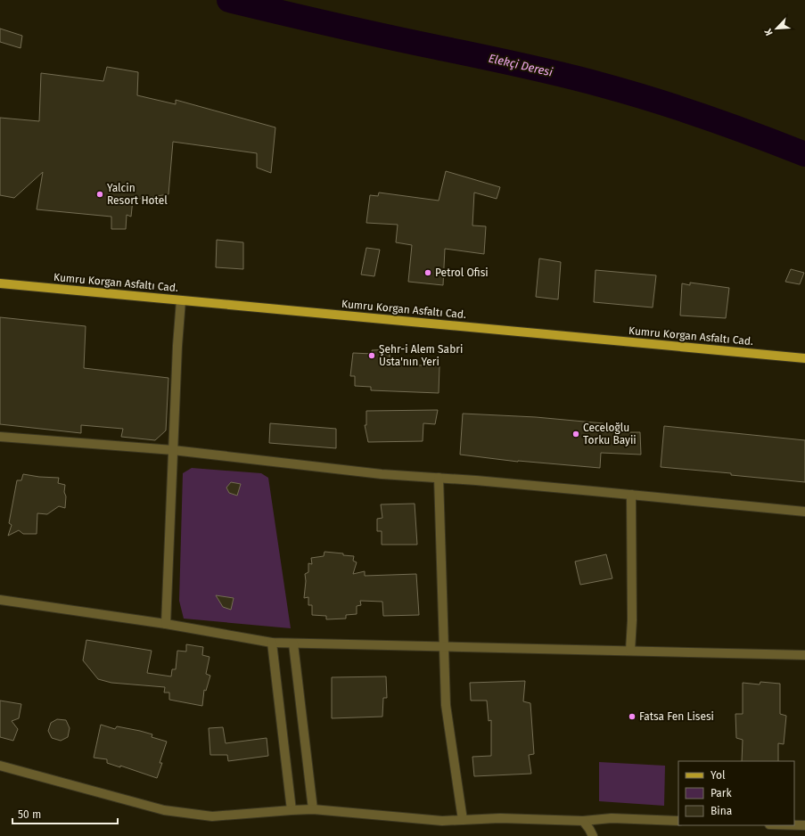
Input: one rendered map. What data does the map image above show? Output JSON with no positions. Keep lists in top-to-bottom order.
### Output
{
  "streets": {
    "main road": ["Kumru Korgan Asfaltı Cad."]
  },
  "water": ["Elekçi Deresi"],
  "places": [
    "Yalcin Resort Hotel",
    "Petrol Ofisi",
    "Şehr-i Alem Sabri Usta'nın Yeri",
    "Ceceloğlu Torku Bayii",
    "Fatsa Fen Lisesi"
  ],
  "legend": ["Yol", "Park", "Bina"],
  "scale_bar": "50 m",
  "north": "bottom left"
}
